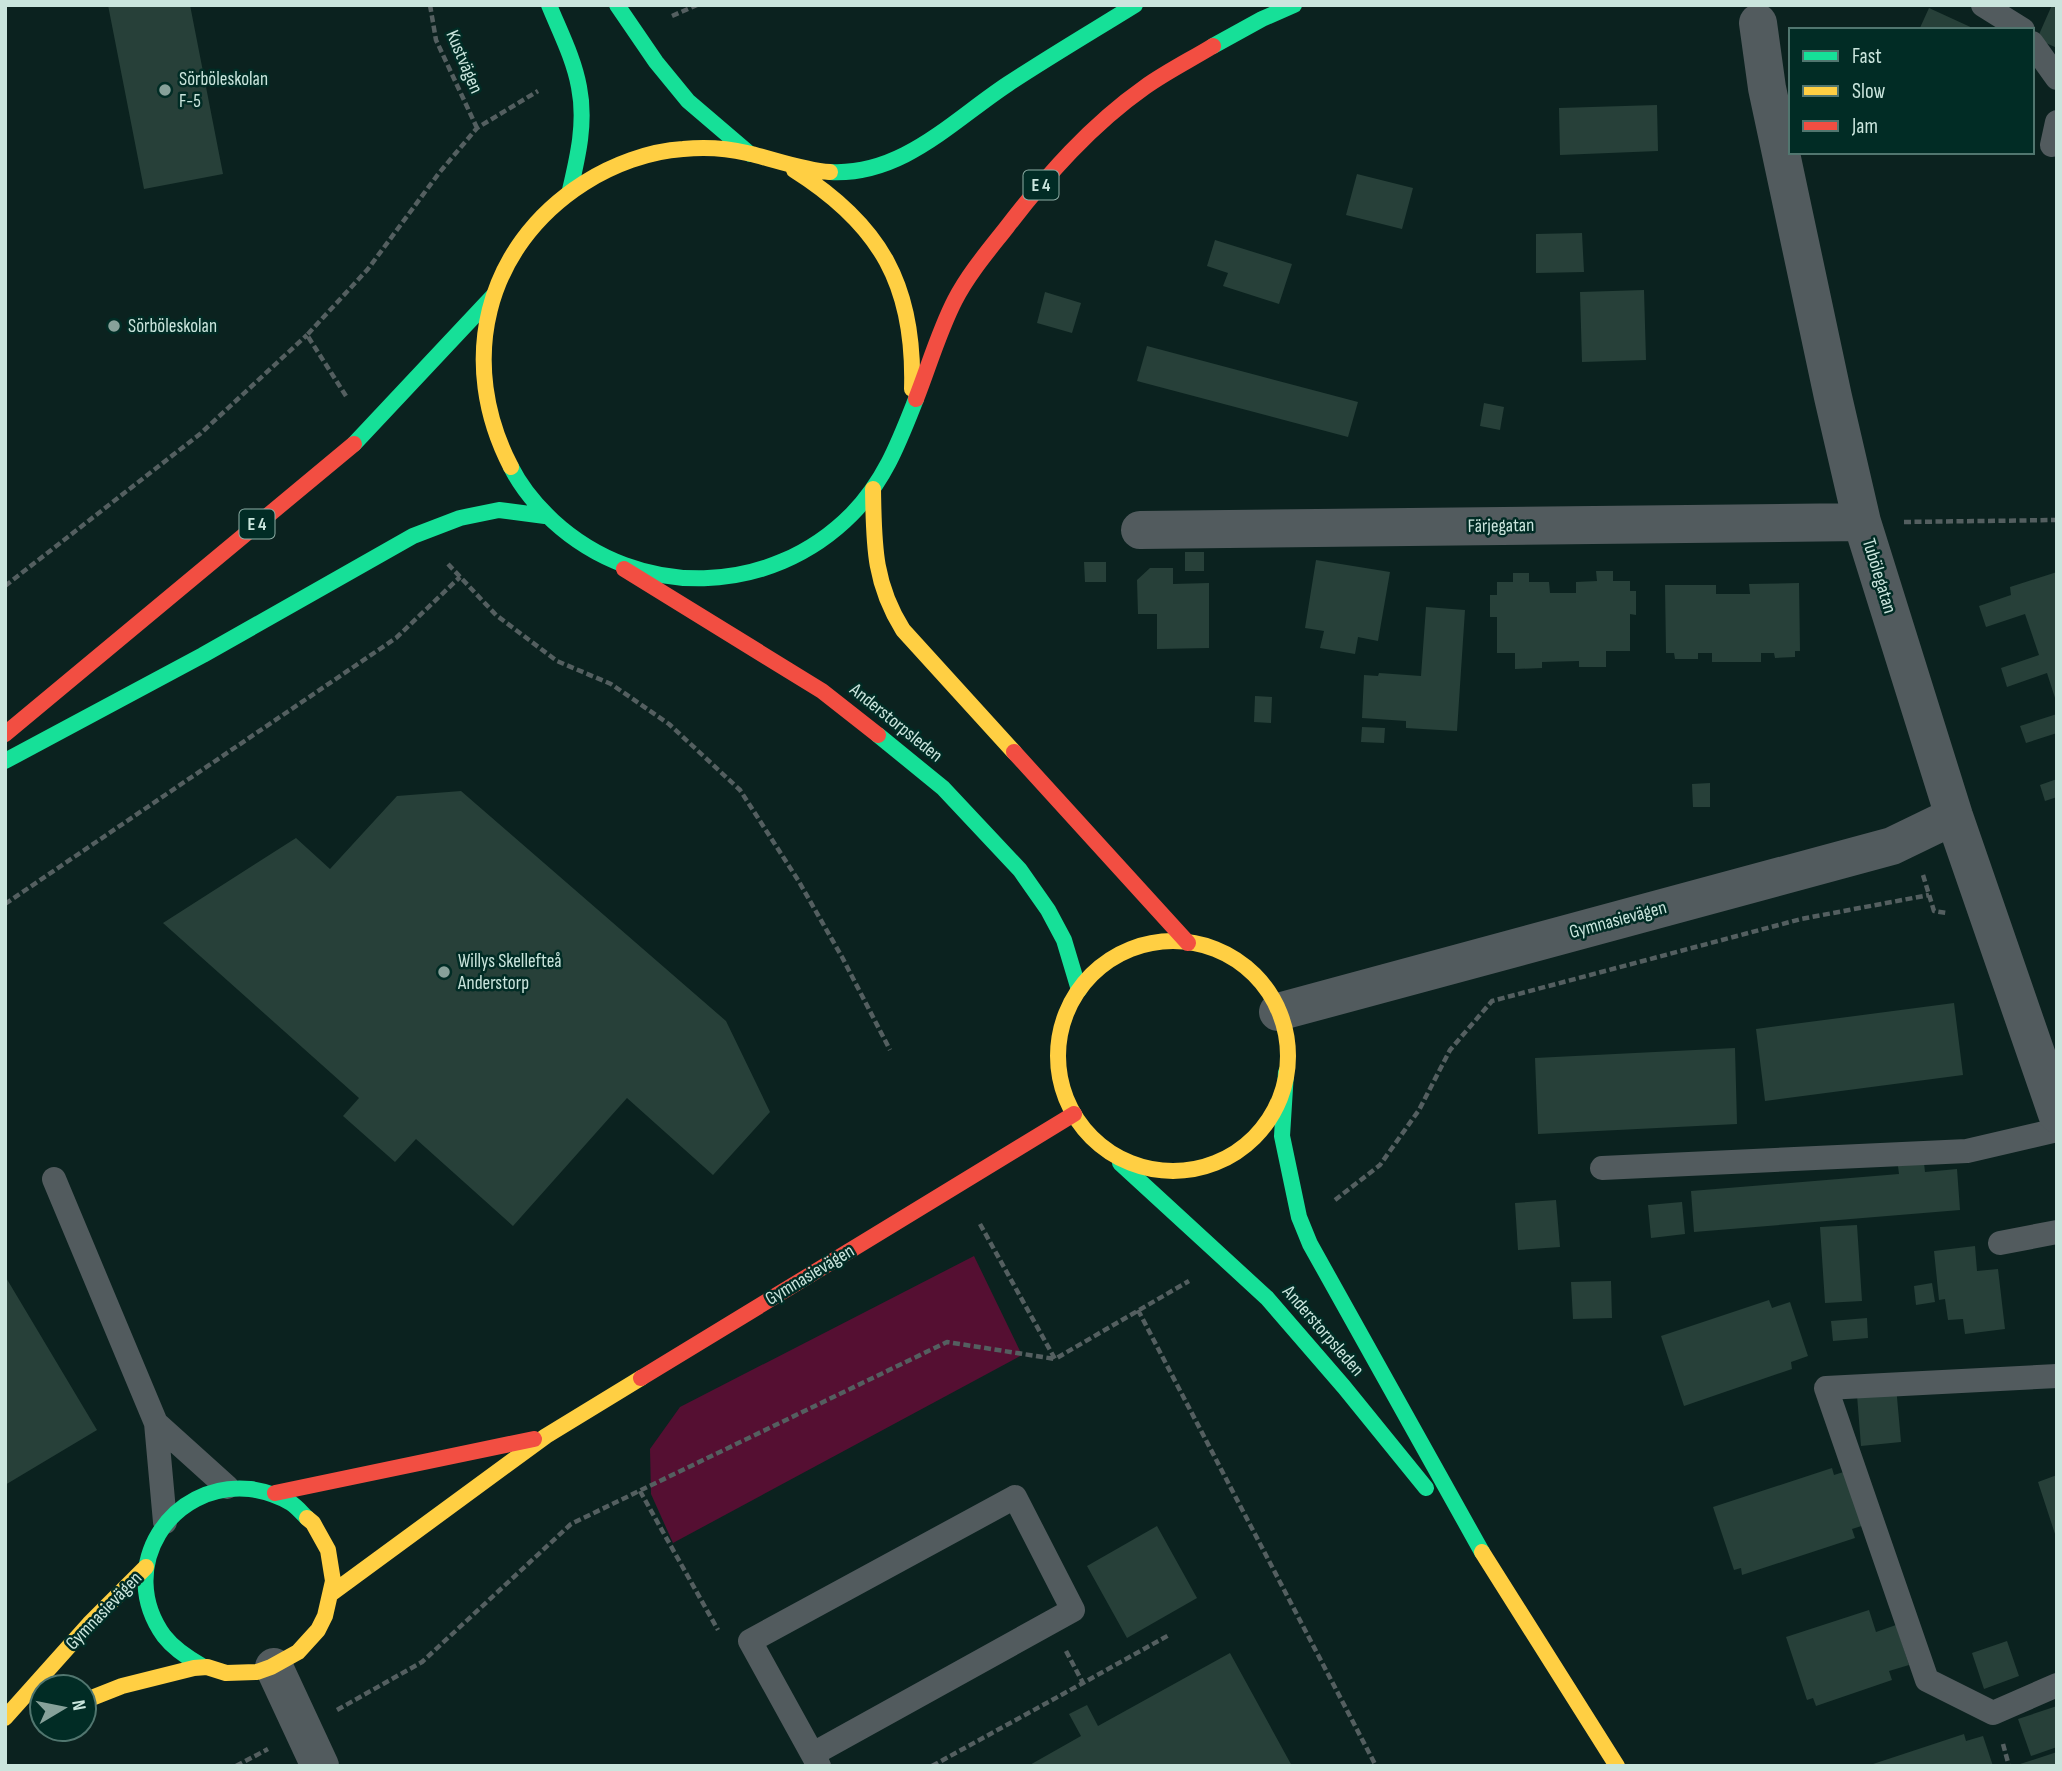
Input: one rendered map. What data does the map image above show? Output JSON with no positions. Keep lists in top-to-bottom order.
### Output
{
  "streets": {
    "main road": ["E 4", "Anderstorpsleden", "Gymnasievägen"],
    "street": ["Färjegatan", "Tubölegatan"],
    "path": ["Kustvägen"]
  },
  "crossings": [
    ["Färjegatan", "Tubölegatan"],
    ["Tubölegatan", "Gymnasievägen"],
    ["Anderstorpsleden", "Gymnasievägen"]
  ],
  "places": ["Sörböleskolan F-5", "Sörböleskolan", "Willys Skellefteå Anderstorp"],
  "legend": ["Fast", "Slow", "Jam"],
  "north": "right"
}
